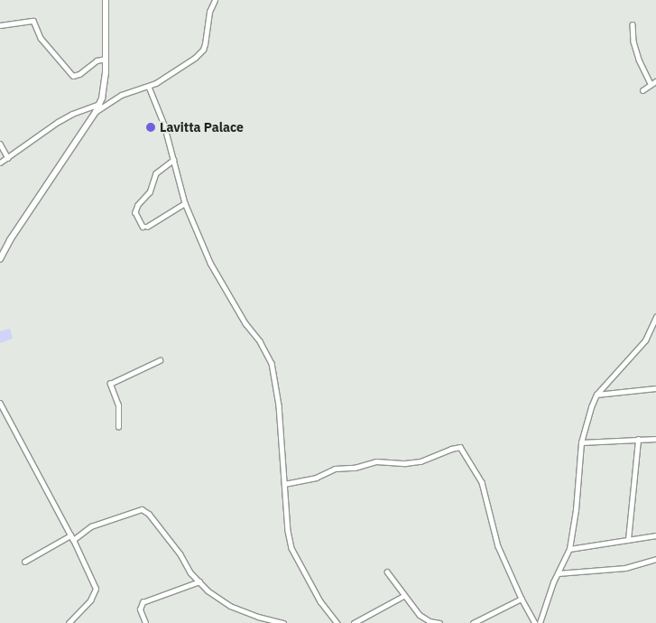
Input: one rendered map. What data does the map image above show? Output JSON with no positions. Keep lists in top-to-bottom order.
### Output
{
  "places": ["Lavitta Palace"]
}
